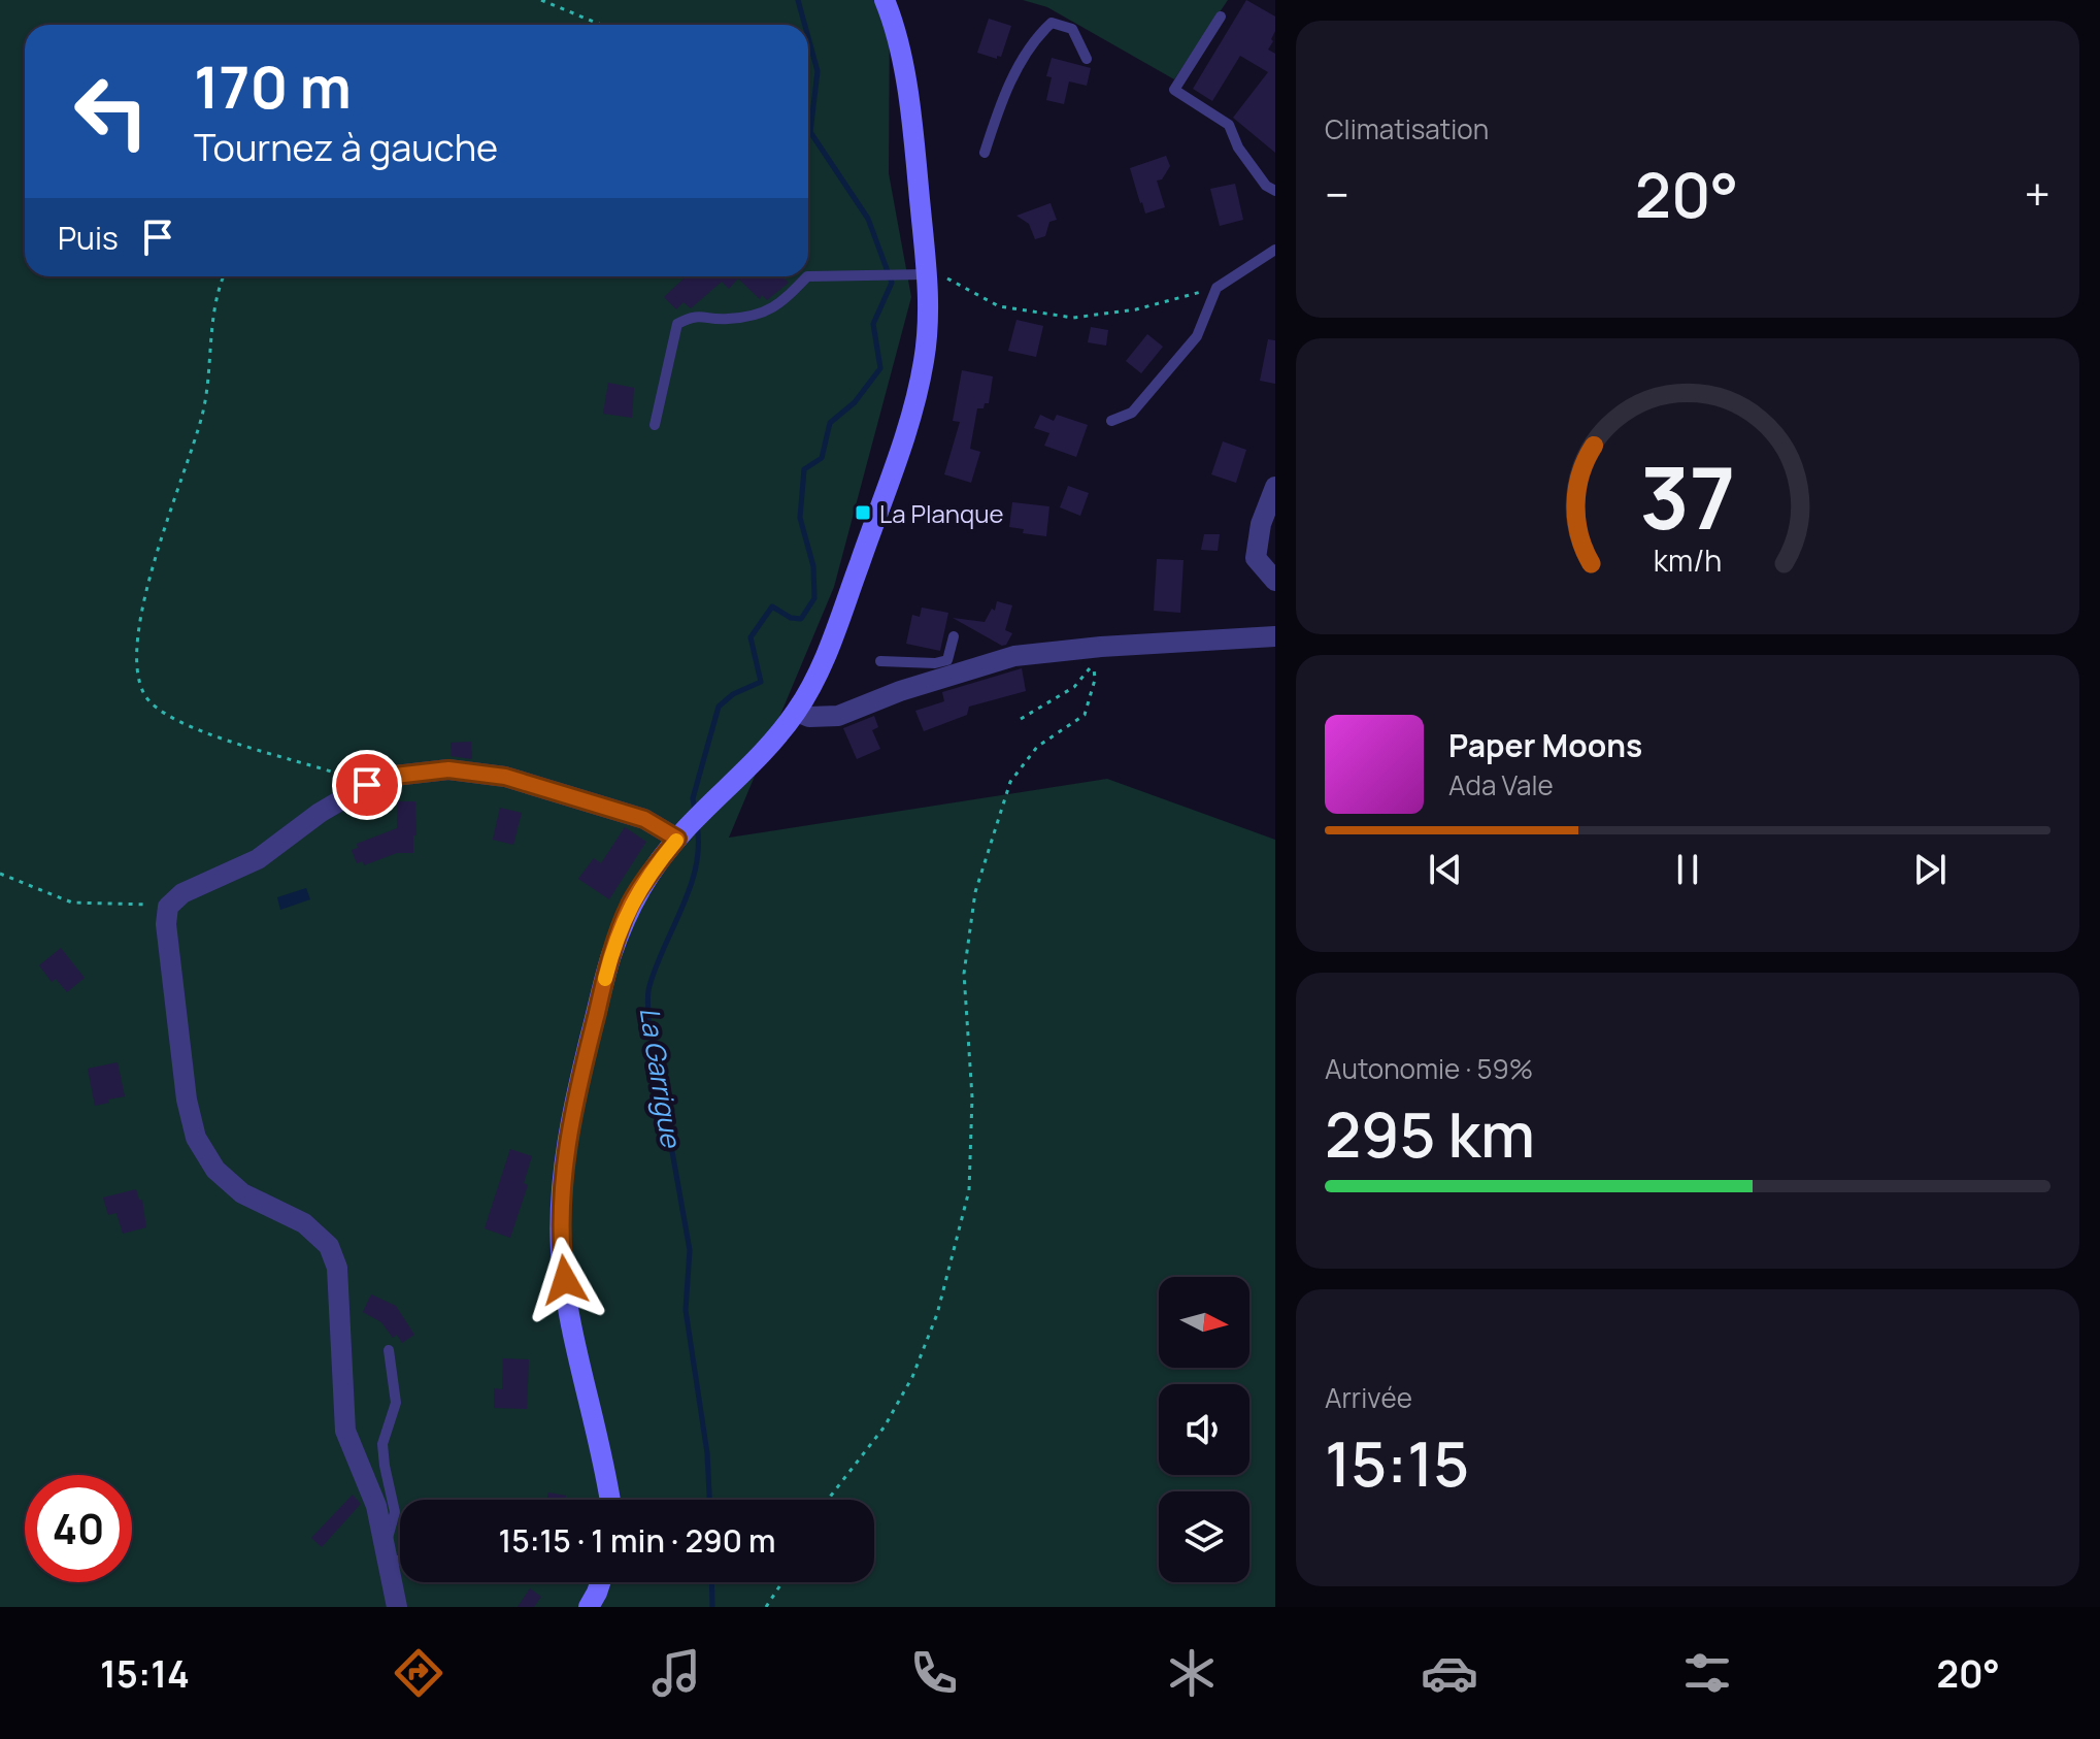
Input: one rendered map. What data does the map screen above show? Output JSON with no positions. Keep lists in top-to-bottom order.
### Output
{
  "water": ["La Garrigue"],
  "places": {
    "transit": ["La Planque"]
  },
  "north": "right",
  "page": {
    "tile": [
      "Climatisation",
      ["Autonomie · 59%", "295 km"],
      ["Arrivée", "15:15"]
    ],
    "turn": ["170 m", "Tournez à gauche"],
    "heat": ["−", "20°", "+"],
    "then": "Puis",
    "song": ["Paper Moons", "Ada Vale"],
    "limit": "40",
    "trip": "15:15 · 1 min · 290 m",
    "tabs": ["15:14", "20°"],
    "gauge": ["37", "km/h"]
  }
}
